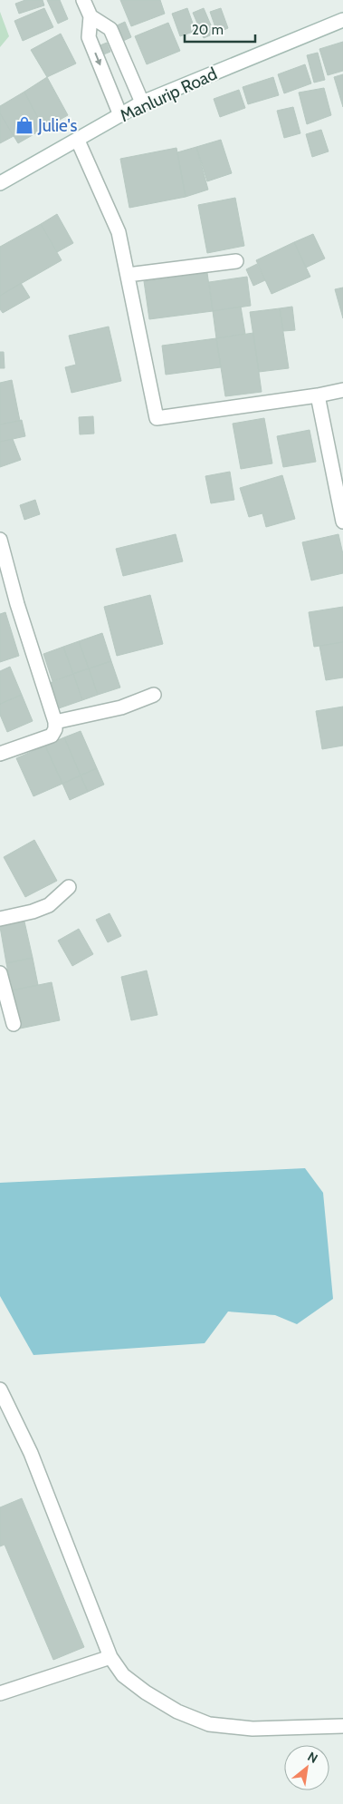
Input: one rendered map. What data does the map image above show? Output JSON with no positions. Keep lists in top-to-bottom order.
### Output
{
  "streets": {
    "street": ["Manlurip Road"]
  },
  "places": {
    "shop": ["Julie's"]
  },
  "scale_bar": "20 m",
  "north": "top right"
}
